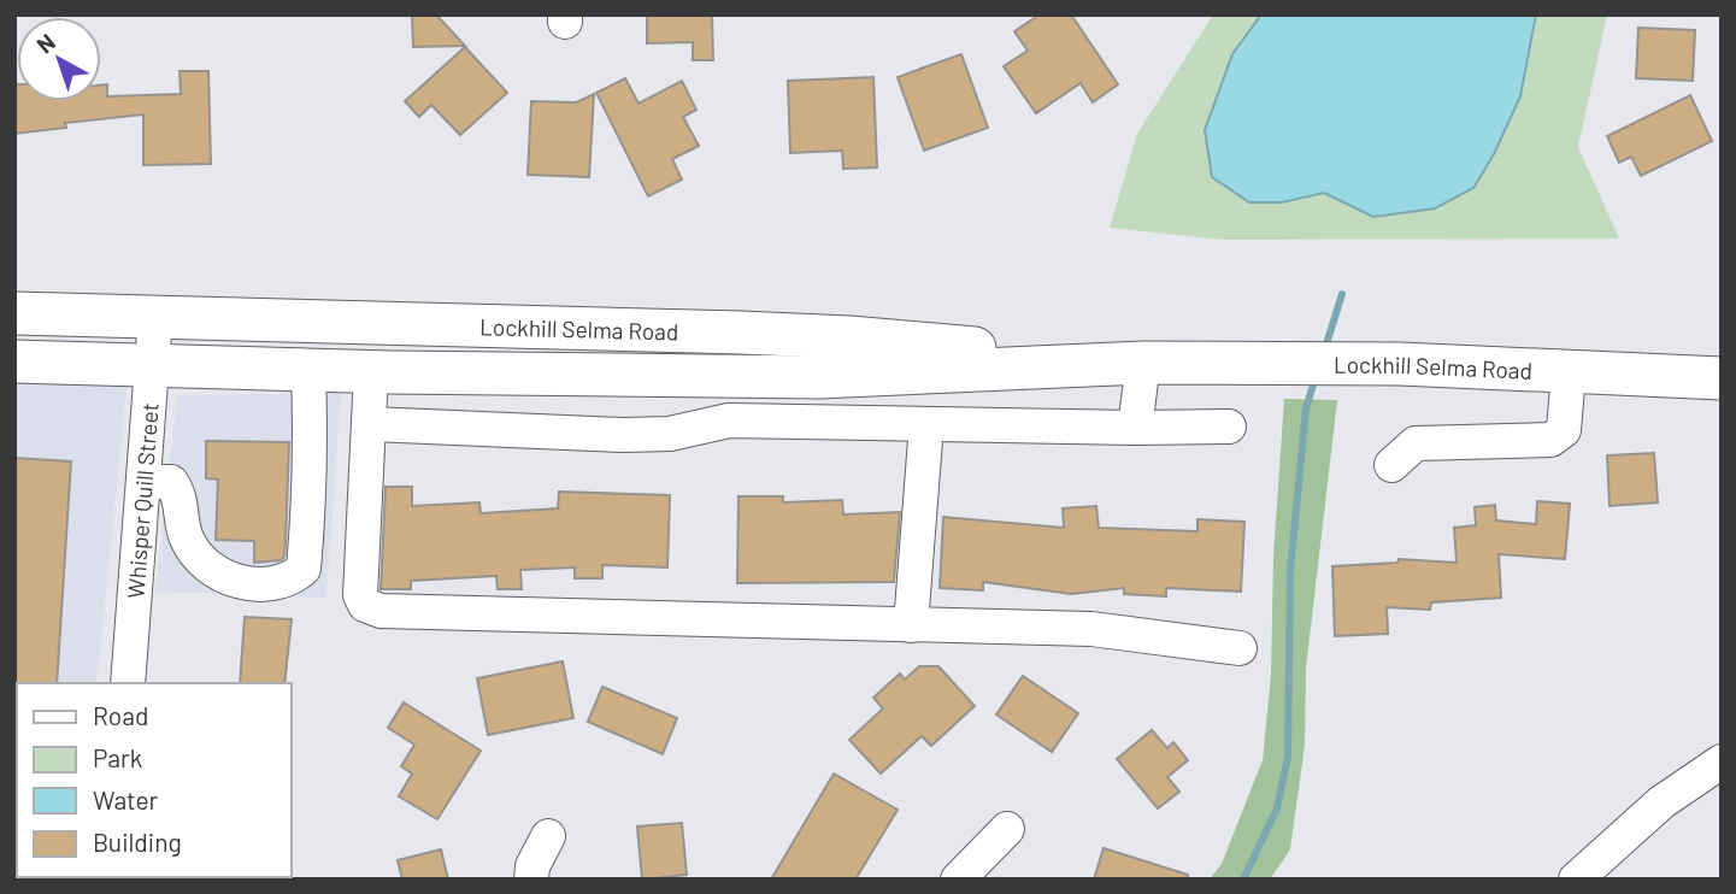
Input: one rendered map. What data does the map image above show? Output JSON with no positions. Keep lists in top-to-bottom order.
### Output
{
  "streets": {
    "main road": ["Lockhill Selma Road"],
    "street": ["Whisper Quill Street"]
  },
  "crossings": [
    ["Lockhill Selma Road", "Whisper Quill Street"]
  ],
  "legend": [
    "Road",
    "Park",
    "Water",
    "Building"
  ],
  "north": "top left"
}
